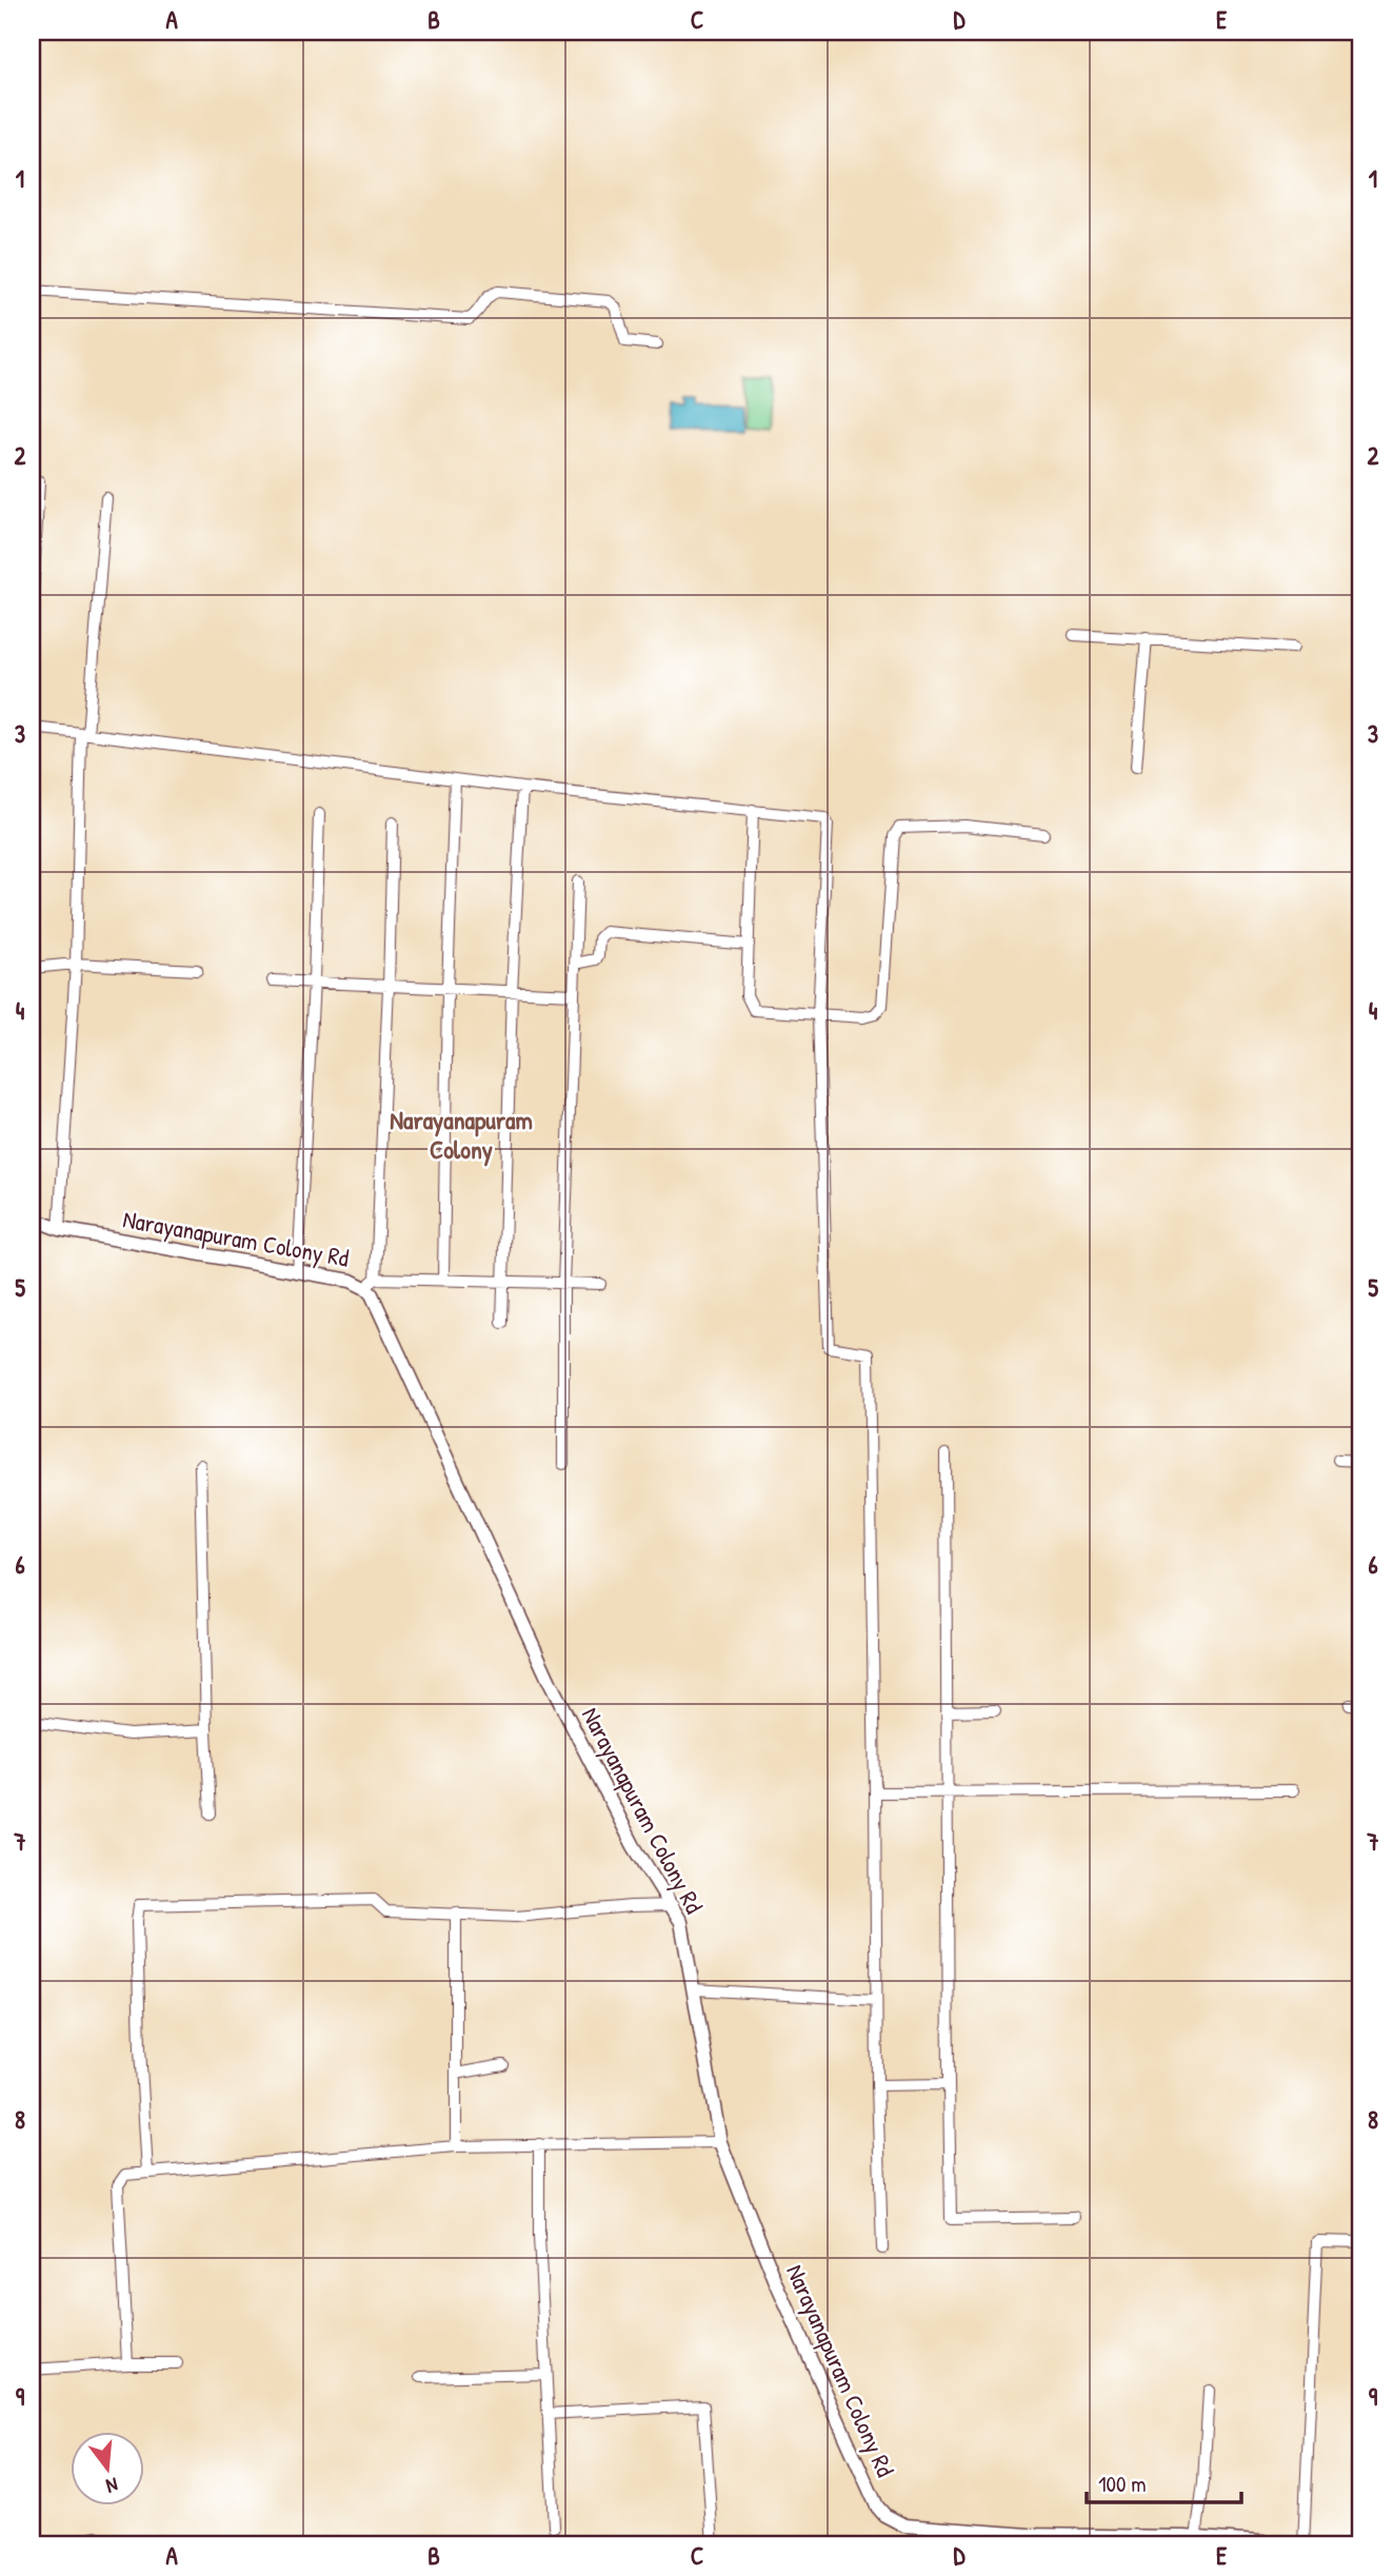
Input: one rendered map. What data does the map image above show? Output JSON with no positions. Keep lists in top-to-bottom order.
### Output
{
  "streets": {
    "street": ["Narayanapuram Colony Rd"]
  },
  "districts": ["Narayanapuram Colony"],
  "scale_bar": "100 m",
  "north": "bottom",
  "grid": {
    "columns": [
      "A",
      "B",
      "C",
      "D",
      "E"
    ],
    "rows": [
      "1",
      "2",
      "3",
      "4",
      "5",
      "6",
      "7",
      "8",
      "9"
    ]
  }
}
